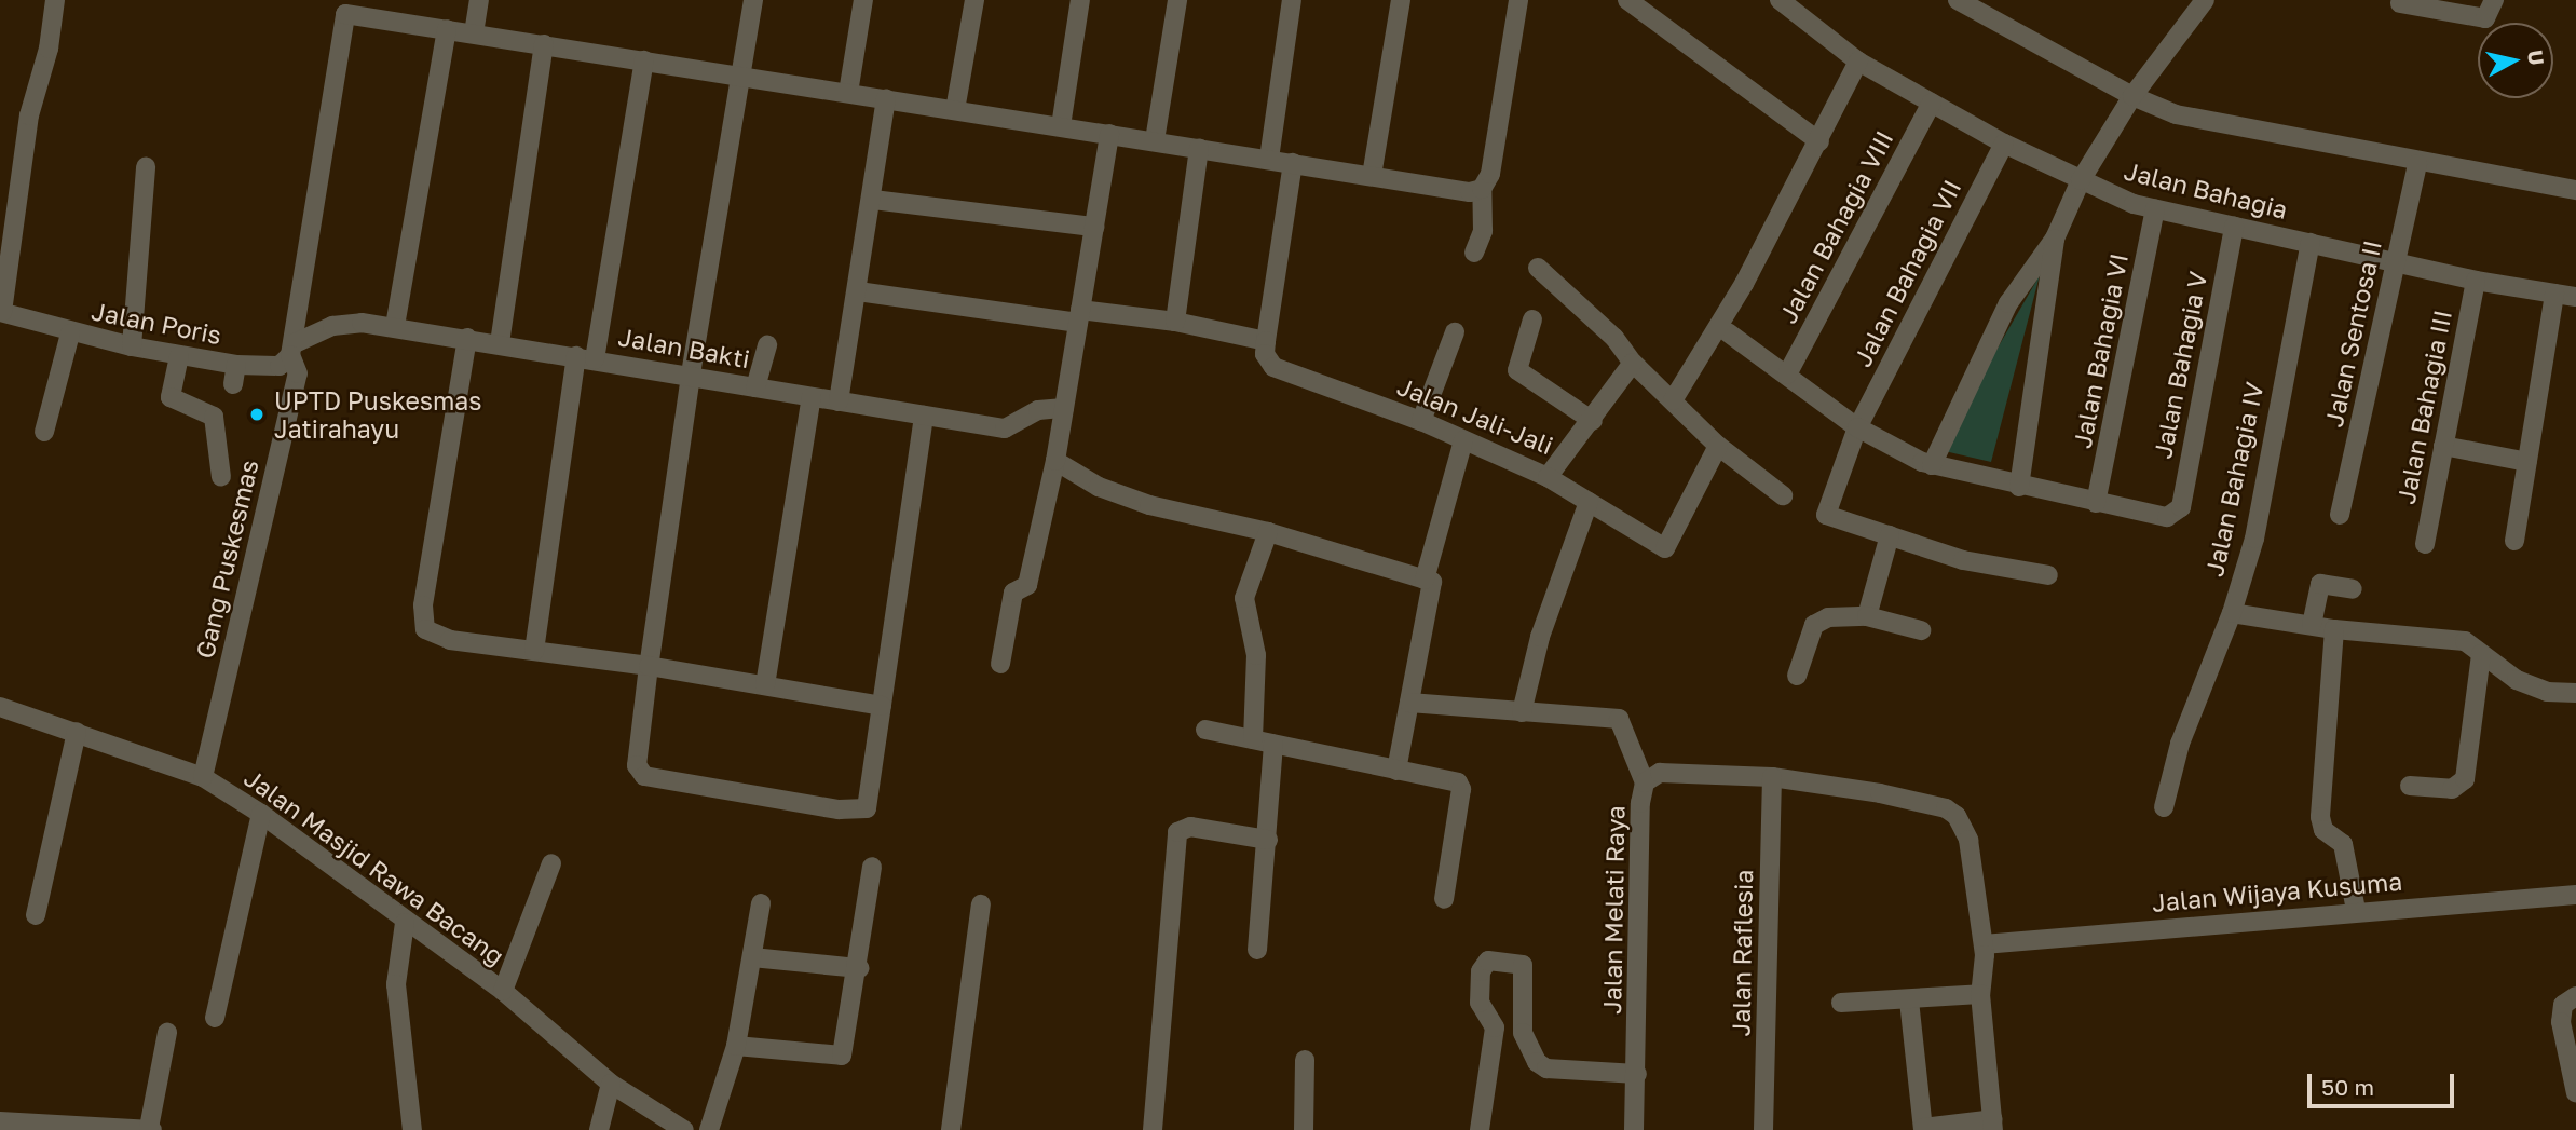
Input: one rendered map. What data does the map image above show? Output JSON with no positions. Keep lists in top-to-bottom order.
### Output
{
  "streets": {
    "street": [
      "Jalan Bahagia",
      "Jalan Bahagia VIII",
      "Jalan Bahagia VII",
      "Jalan Poris",
      "Jalan Sentosa II",
      "Jalan Bakti",
      "Jalan Bahagia VI",
      "Jalan Bahagia V",
      "Jalan Bahagia III",
      "Jalan Jali-Jali",
      "Jalan Bahagia IV",
      "Gang Puskesmas",
      "Jalan Masjid Rawa Bacang",
      "Jalan Wijaya Kusuma",
      "Jalan Melati Raya",
      "Jalan Raflesia"
    ]
  },
  "crossings": [
    ["Jalan Bahagia", "Jalan Bahagia VIII"],
    ["Jalan Bahagia", "Jalan Bahagia VII"],
    ["Jalan Bahagia", "Jalan Sentosa II"],
    ["Jalan Bahagia", "Jalan Bahagia VI"],
    ["Jalan Bahagia", "Jalan Bahagia V"],
    ["Jalan Bahagia", "Jalan Bahagia III"],
    ["Jalan Bahagia", "Jalan Bahagia IV"],
    ["Jalan Poris", "Jalan Bakti"],
    ["Jalan Poris", "Gang Puskesmas"],
    ["Jalan Bakti", "Gang Puskesmas"],
    ["Jalan Bahagia VI", "Jalan Bahagia V"],
    ["Gang Puskesmas", "Jalan Masjid Rawa Bacang"],
    ["Jalan Wijaya Kusuma", "Jalan Melati Raya"],
    ["Jalan Melati Raya", "Jalan Raflesia"]
  ],
  "places": ["UPTD Puskesmas Jatirahayu"],
  "scale_bar": "50 m",
  "north": "right"
}
